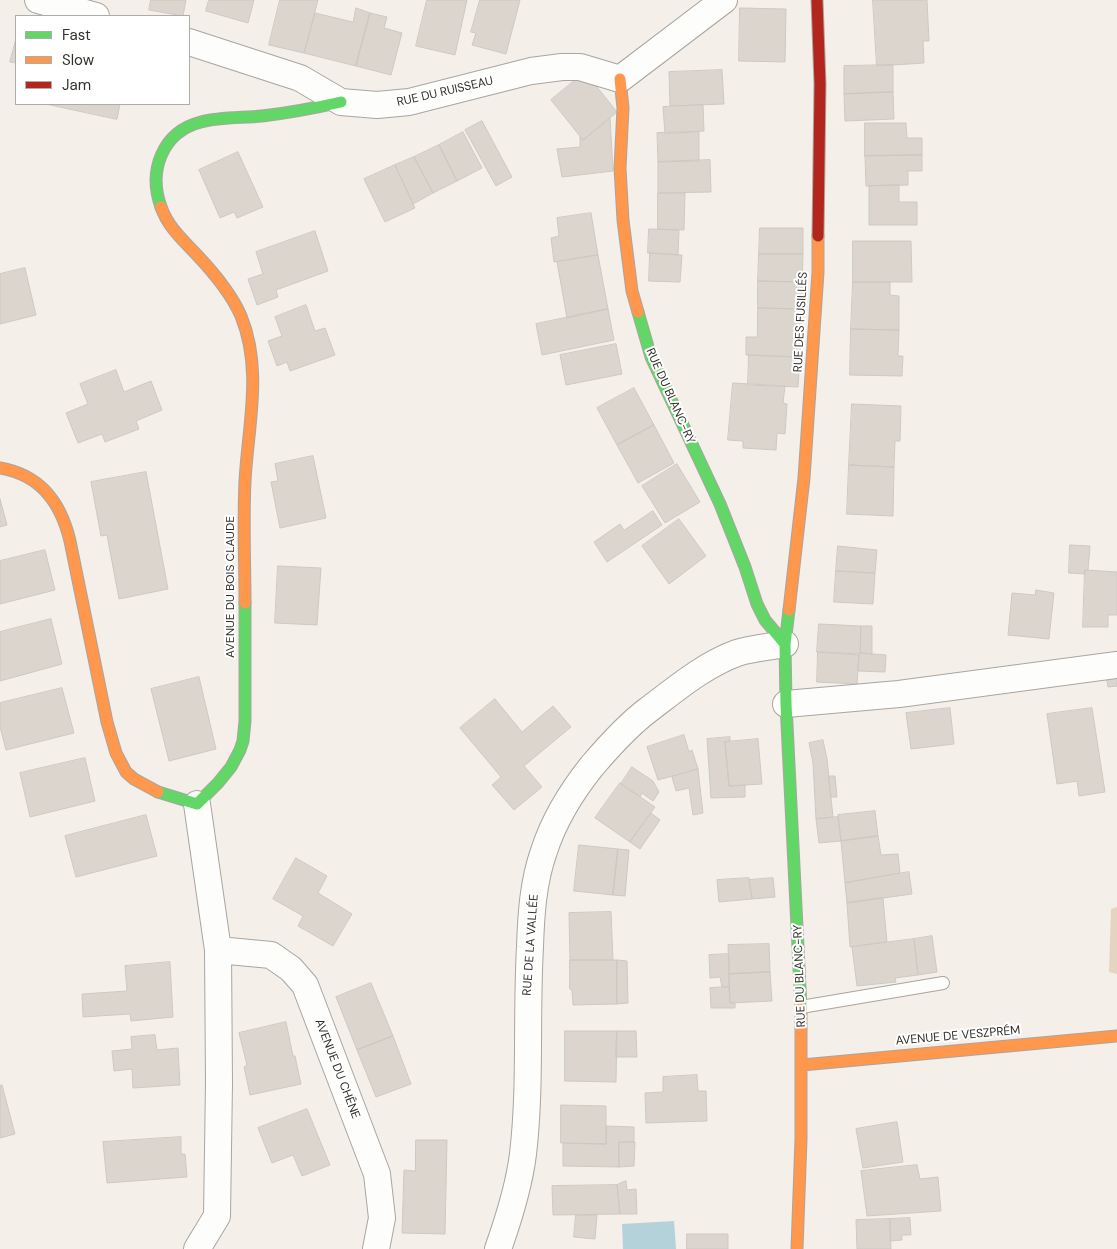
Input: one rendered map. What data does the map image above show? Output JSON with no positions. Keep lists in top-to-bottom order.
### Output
{
  "streets": {
    "street": [
      "RUE DU RUISSEAU",
      "RUE DES FUSILLÉS",
      "RUE DU BLANC-RY",
      "AVENUE DU BOIS CLAUDE",
      "RUE DE LA VALLÉE",
      "AVENUE DE VESZPRÉM",
      "AVENUE DU CHÊNE"
    ]
  },
  "crossings": [
    ["RUE DU RUISSEAU", "RUE DU BLANC-RY"],
    ["RUE DU RUISSEAU", "AVENUE DU BOIS CLAUDE"],
    ["RUE DES FUSILLÉS", "RUE DU BLANC-RY"],
    ["RUE DES FUSILLÉS", "RUE DE LA VALLÉE"],
    ["RUE DU BLANC-RY", "RUE DE LA VALLÉE"],
    ["RUE DU BLANC-RY", "AVENUE DE VESZPRÉM"]
  ],
  "legend": ["Fast", "Slow", "Jam"]
}
